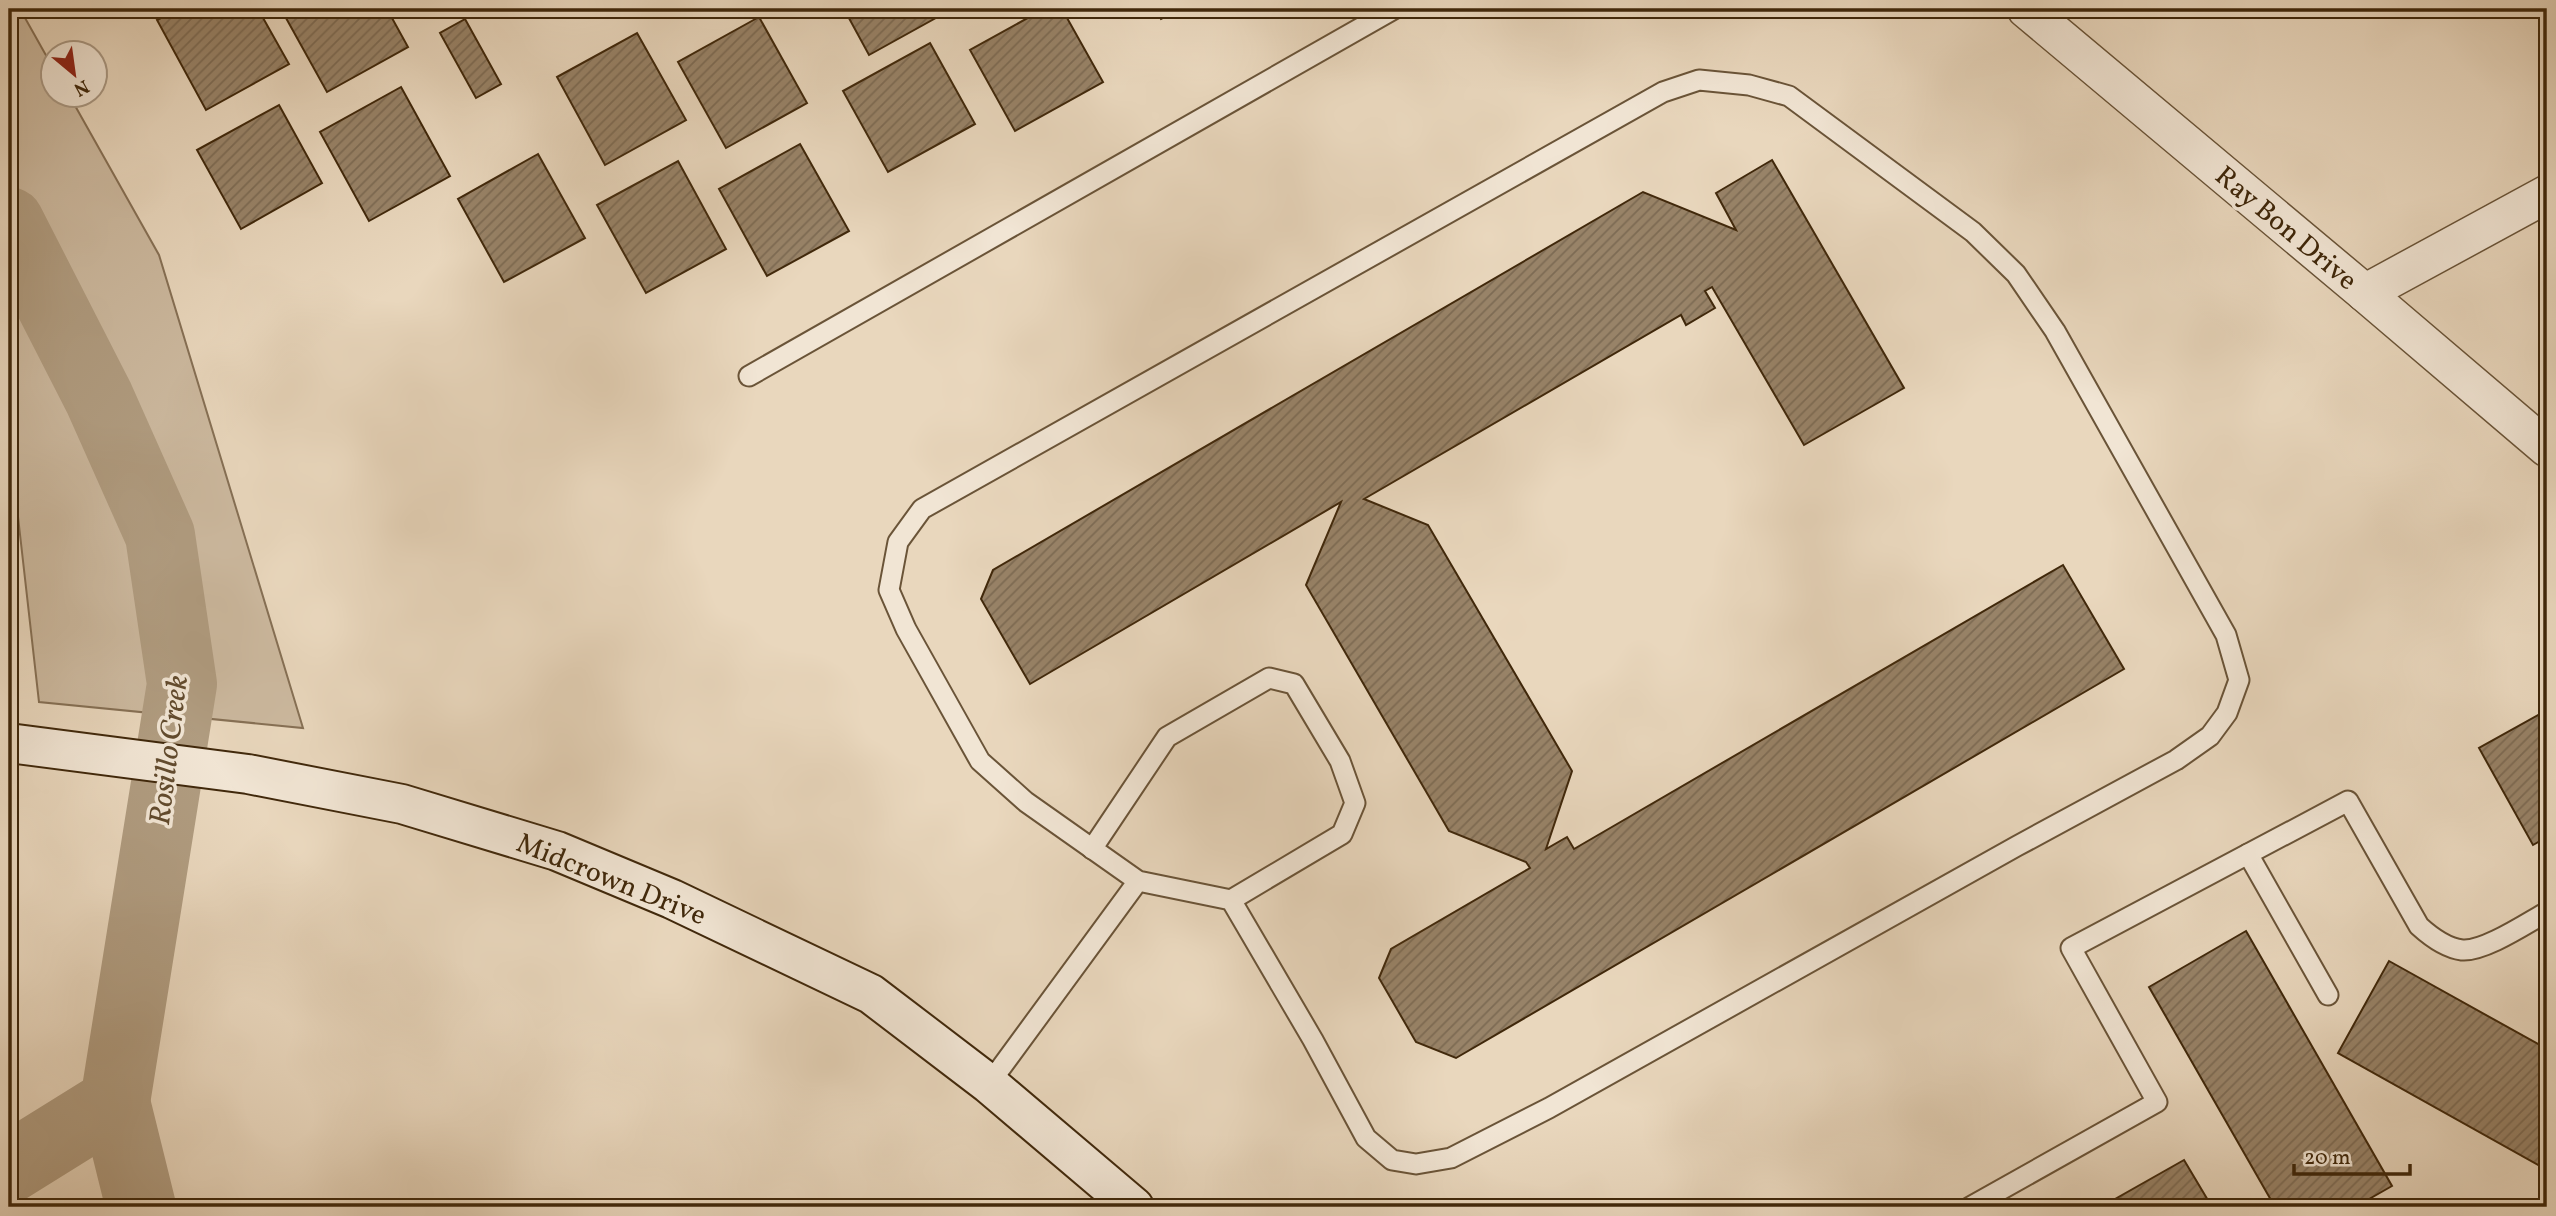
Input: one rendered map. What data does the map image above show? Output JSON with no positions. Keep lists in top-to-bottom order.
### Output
{
  "streets": {
    "street": ["Ray Bon Drive", "Midcrown Drive"]
  },
  "water": ["Rosillo Creek"],
  "scale_bar": "20 m",
  "north": "bottom right"
}
